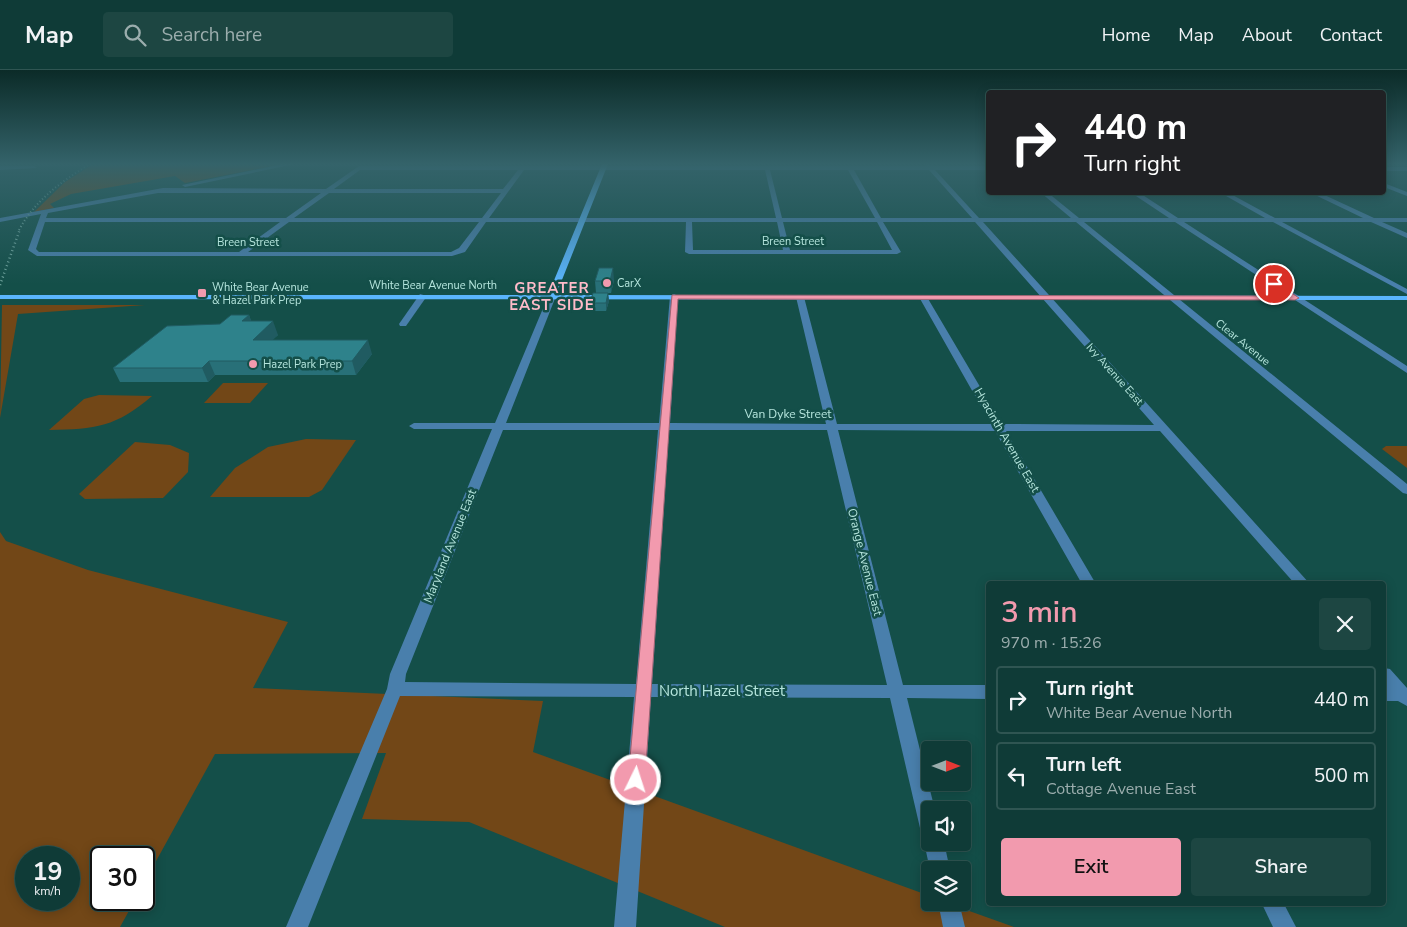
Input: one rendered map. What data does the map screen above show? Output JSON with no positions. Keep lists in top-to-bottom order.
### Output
{
  "streets": {
    "main road": ["White Bear Avenue North", "Maryland Avenue East"],
    "street": [
      "Breen Street",
      "Clear Avenue",
      "Ivy Avenue East",
      "Van Dyke Street",
      "Hyacinth Avenue East",
      "Orange Avenue East",
      "North Hazel Street"
    ]
  },
  "crossings": [
    ["White Bear Avenue North", "Clear Avenue"],
    ["White Bear Avenue North", "Ivy Avenue East"],
    ["White Bear Avenue North", "Hyacinth Avenue East"],
    ["White Bear Avenue North", "Maryland Avenue East"],
    ["White Bear Avenue North", "Orange Avenue East"],
    ["Ivy Avenue East", "Van Dyke Street"],
    ["Van Dyke Street", "Hyacinth Avenue East"],
    ["Van Dyke Street", "Maryland Avenue East"],
    ["Van Dyke Street", "Orange Avenue East"],
    ["Maryland Avenue East", "North Hazel Street"],
    ["Orange Avenue East", "North Hazel Street"]
  ],
  "districts": ["GREATER EAST SIDE"],
  "places": {
    "other": ["CarX", "Hazel Park Prep"],
    "transit": ["White Bear Avenue & Hazel Park Prep"]
  },
  "north": "right",
  "page": {
    "header": "Map",
    "search": "Search here",
    "nav": [
      "Home",
      "Map",
      "About",
      "Contact"
    ],
    "turn": ["440 m", "Turn right"],
    "heading": ["3 min", "970 m · 15:26"],
    "list": [
      {
        "name": "Turn right",
        "note": "White Bear Avenue North",
        "value": "440 m"
      },
      {
        "name": "Turn left",
        "note": "Cottage Avenue East",
        "value": "500 m"
      }
    ],
    "buttons": ["Exit", "Share"],
    "speed": "19 km/h",
    "limit": "30"
  }
}
